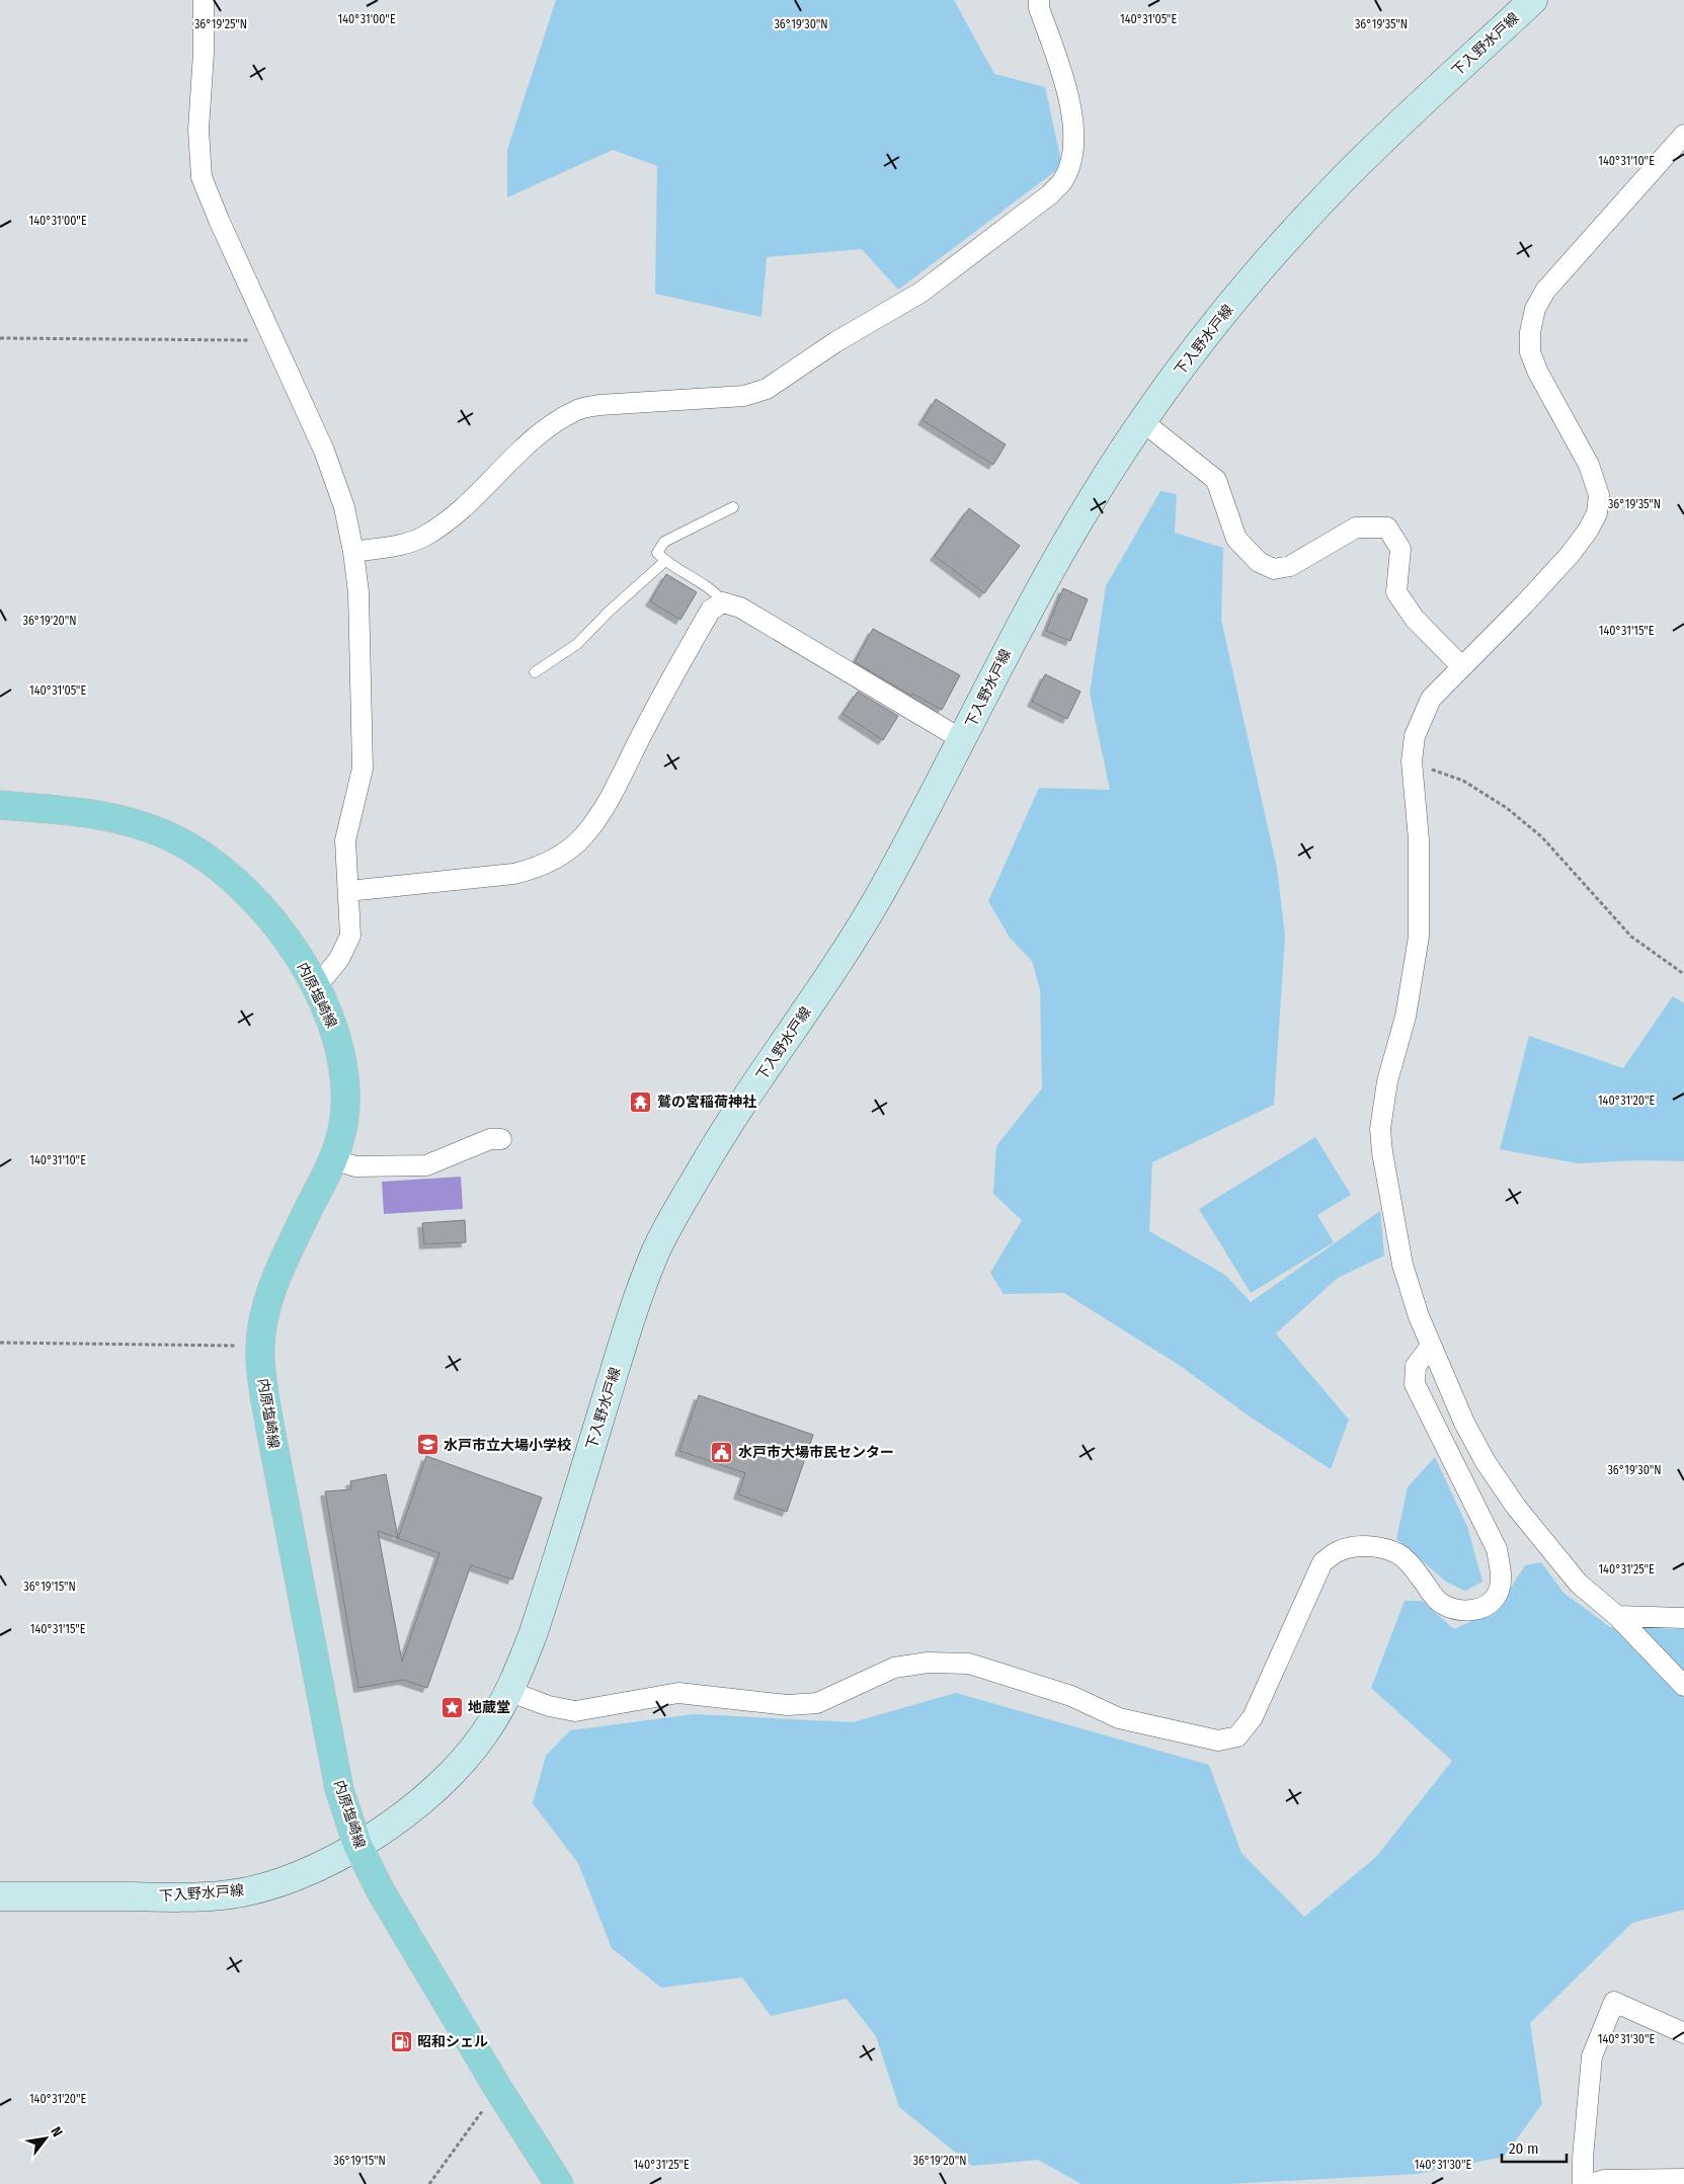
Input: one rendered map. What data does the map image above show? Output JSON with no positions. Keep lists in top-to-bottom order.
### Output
{
  "streets": {
    "main road": ["下入野水戸線", "内原塩崎線"]
  },
  "crossings": [
    ["下入野水戸線", "内原塩崎線"]
  ],
  "places": {
    "temple": ["鷲の宮稲荷神社"],
    "school or university": ["水戸市立大場小学校"],
    "public building": ["水戸市大場市民センター"],
    "place": ["地蔵堂"],
    "fuel station": ["昭和シェル"]
  },
  "scale_bar": "20 m",
  "north": "top right",
  "coordinates": [
    "140°31'05\"E",
    "140°31'00\"E",
    "36°19'25\"N",
    "36°19'30\"N",
    "36°19'35\"N",
    "140°31'10\"E",
    "36°19'20\"N",
    "140°31'15\"E",
    "140°31'20\"E",
    "140°31'25\"E",
    "36°19'15\"N",
    "140°31'30\"E"
  ]
}
